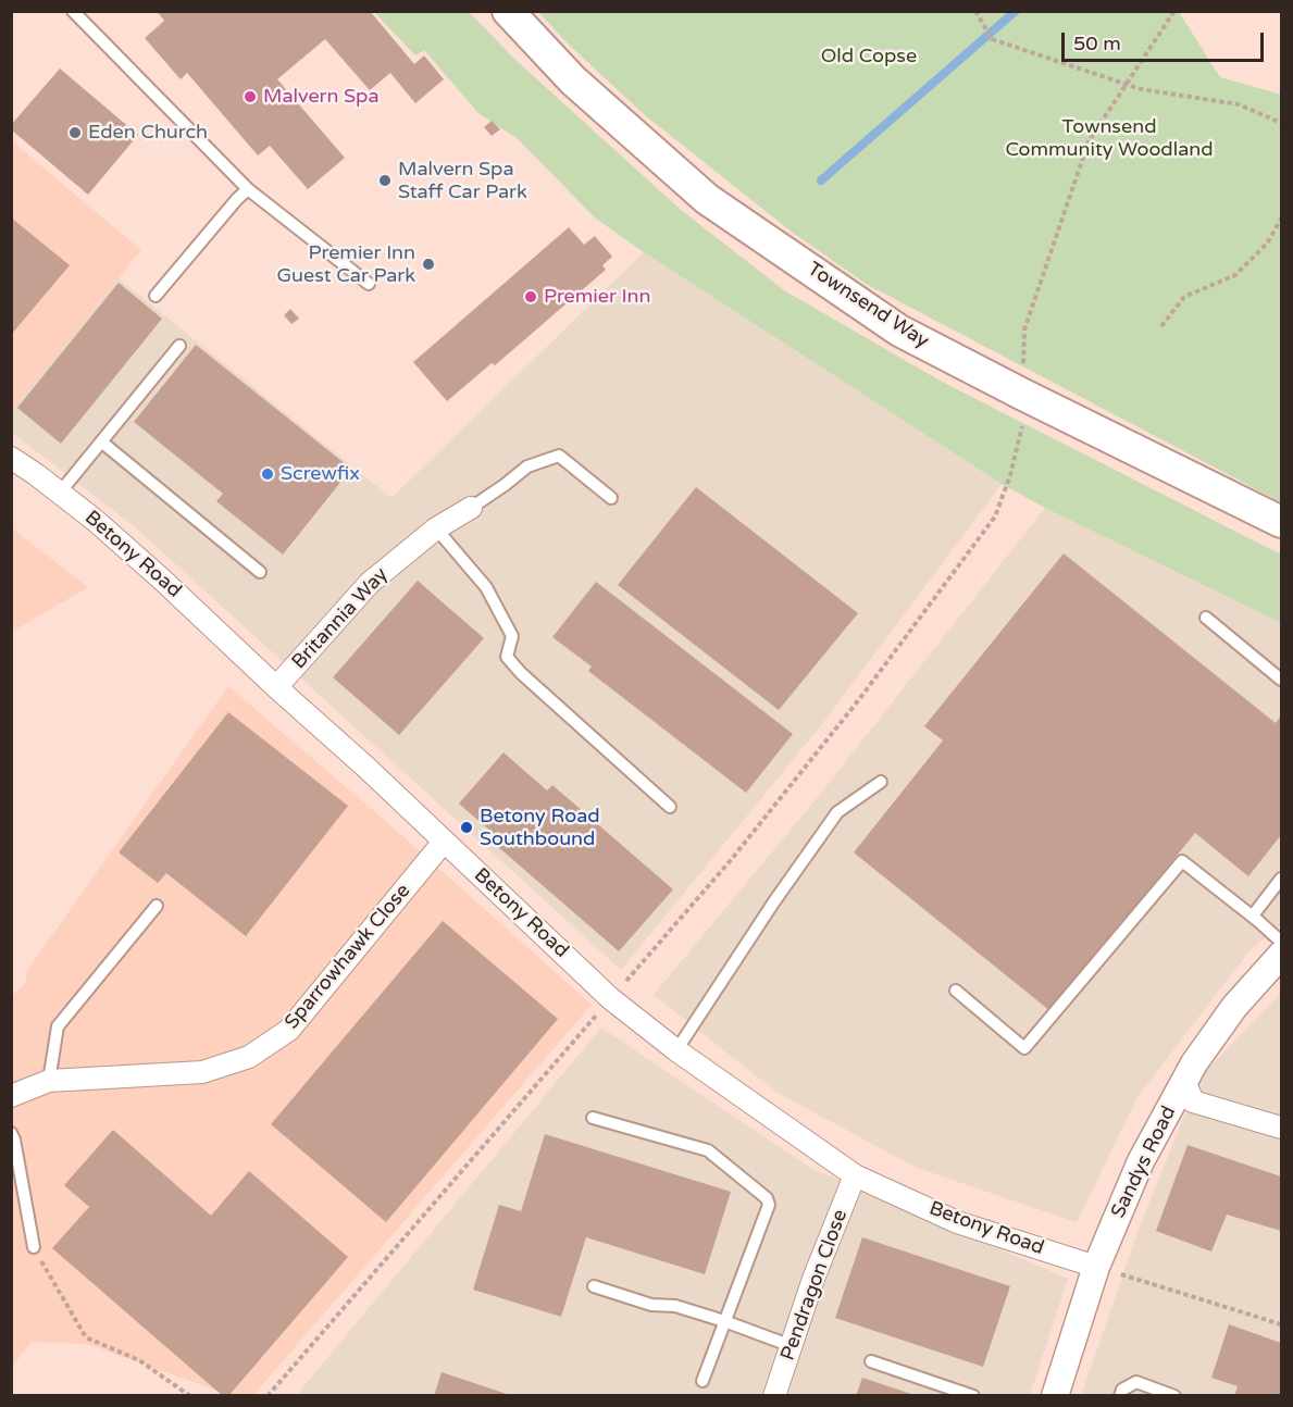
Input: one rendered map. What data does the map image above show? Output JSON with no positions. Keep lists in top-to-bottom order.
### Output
{
  "streets": {
    "main road": ["Townsend Way"],
    "street": [
      "Betony Road",
      "Britannia Way",
      "Sparrowhawk Close",
      "Sandys Road",
      "Pendragon Close"
    ]
  },
  "crossings": [
    ["Betony Road", "Britannia Way"],
    ["Betony Road", "Sparrowhawk Close"],
    ["Betony Road", "Sandys Road"],
    ["Betony Road", "Pendragon Close"]
  ],
  "parks": ["Old Copse", "Townsend Community Woodland"],
  "places": [
    "Malvern Spa",
    "Eden Church",
    "Malvern Spa Staff Car Park",
    "Premier Inn Guest Car Park",
    "Premier Inn",
    "Screwfix",
    "Betony Road Southbound"
  ],
  "scale_bar": "50 m"
}
